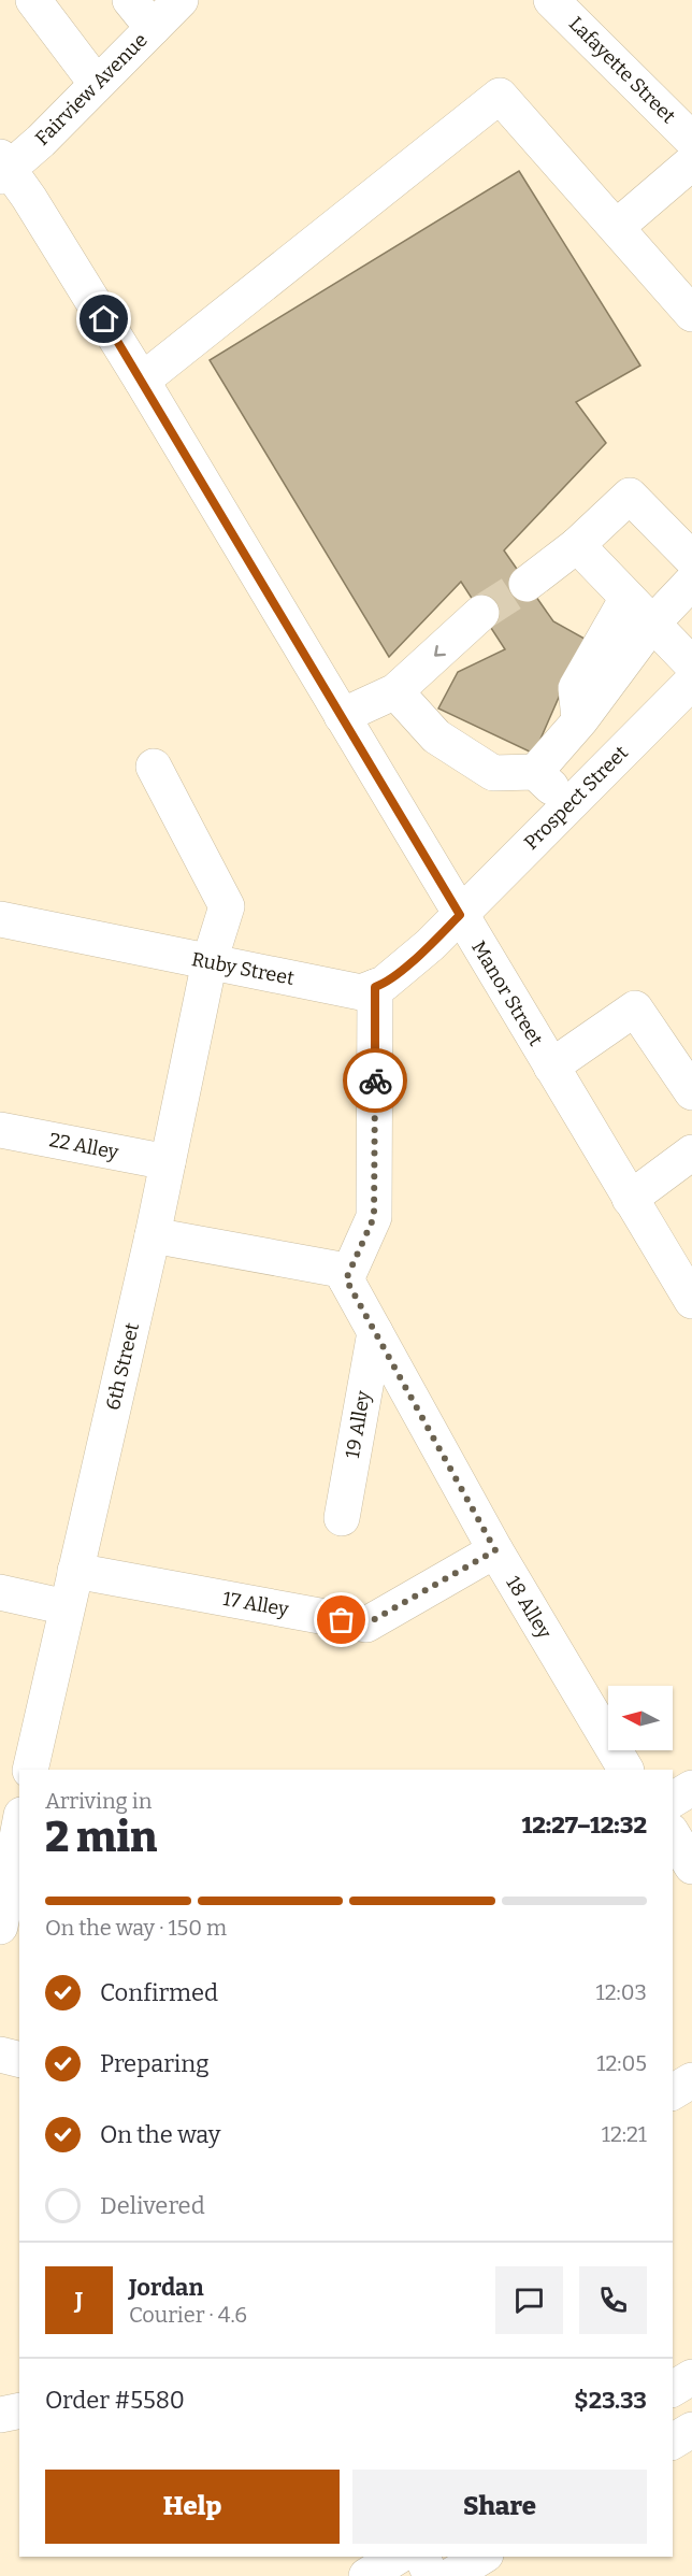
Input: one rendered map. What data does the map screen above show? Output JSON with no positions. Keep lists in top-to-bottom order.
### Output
{
  "streets": {
    "street": [
      "Lafayette Street",
      "Fairview Avenue",
      "Prospect Street",
      "Ruby Street",
      "Manor Street",
      "22 Alley",
      "6th Street",
      "19 Alley",
      "17 Alley",
      "18 Alley"
    ]
  },
  "crossings": [
    ["Fairview Avenue", "Manor Street"],
    ["Prospect Street", "Manor Street"],
    ["Ruby Street", "6th Street"],
    ["22 Alley", "6th Street"],
    ["6th Street", "17 Alley"],
    ["19 Alley", "18 Alley"],
    ["17 Alley", "18 Alley"]
  ],
  "north": "left",
  "page": {
    "heading": ["2 min", "Arriving in", "12:27–12:32"],
    "panel": [
      "Jordan",
      "Courier · 4.6",
      "Order #5580",
      "$23.33"
    ],
    "bar": "On the way · 150 m",
    "list": [
      ["Confirmed", "12:03"],
      ["Preparing", "12:05"],
      ["On the way", "12:21"],
      "Delivered"
    ],
    "round": "J",
    "buttons": ["Help", "Share"]
  }
}
